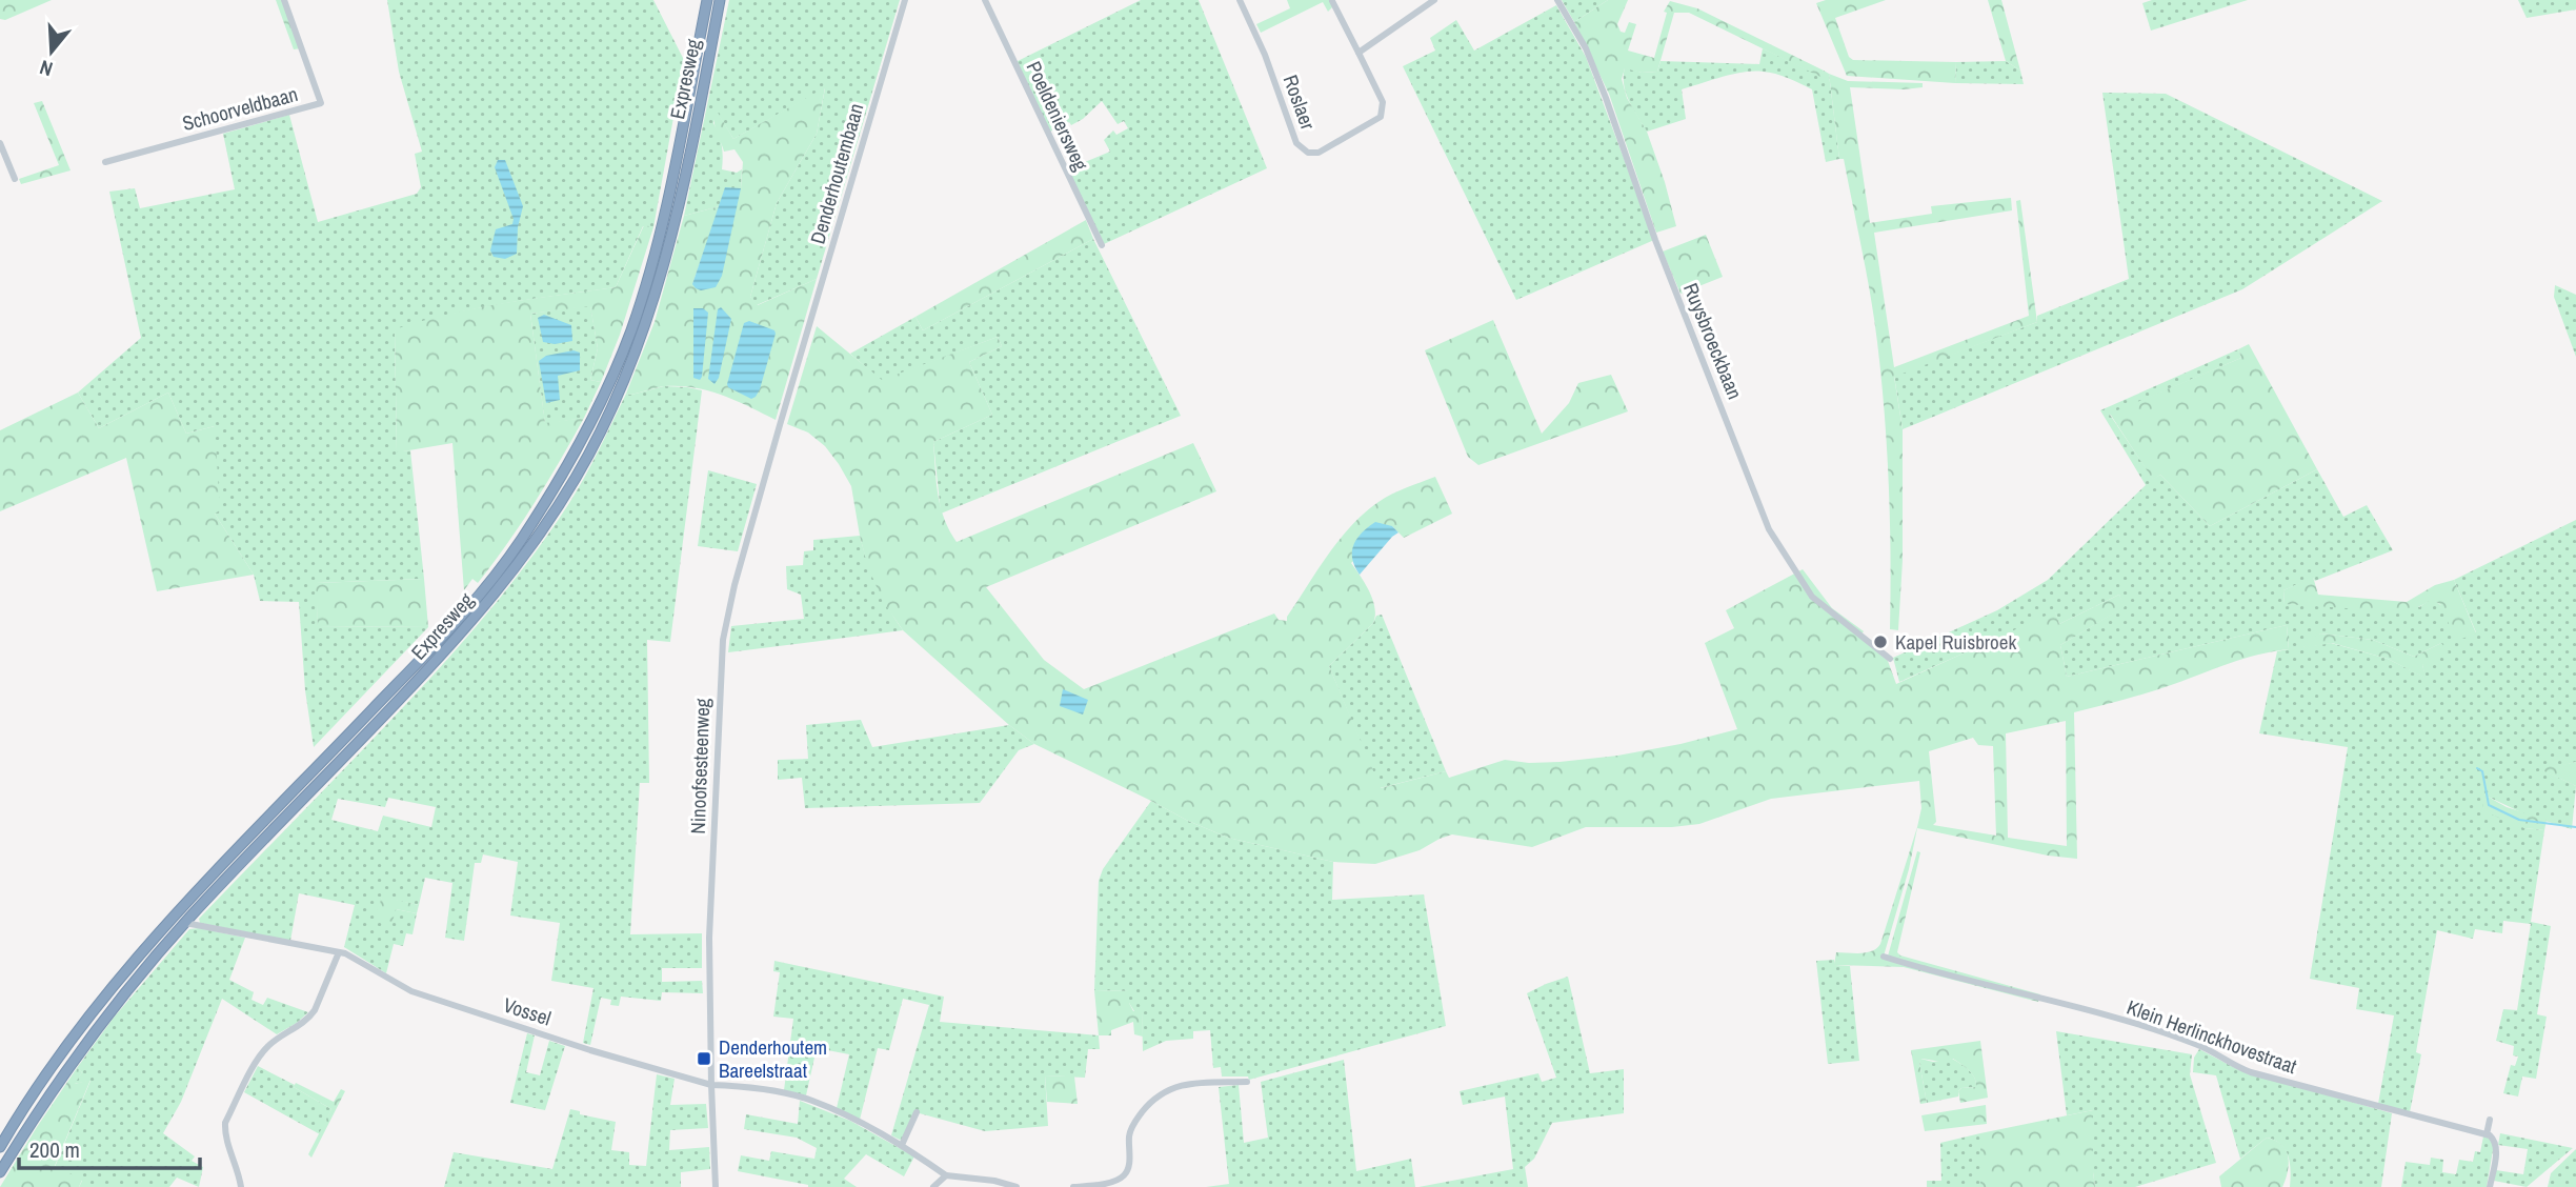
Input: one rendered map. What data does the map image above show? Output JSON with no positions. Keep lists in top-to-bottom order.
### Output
{
  "streets": {
    "highway": ["Expresweg"],
    "street": [
      "Roslaer",
      "Schoorveldbaan",
      "Poeldeniersweg",
      "Denderhoutembaan",
      "Ruysbroeckbaan",
      "Ninoofsesteenweg",
      "Vossel",
      "Klein Herlinckhovestraat"
    ]
  },
  "crossings": [
    ["Expresweg", "Vossel"],
    ["Denderhoutembaan", "Ninoofsesteenweg"],
    ["Ninoofsesteenweg", "Vossel"]
  ],
  "places": {
    "other": ["Kapel Ruisbroek"],
    "transit": ["Denderhoutem Bareelstraat"]
  },
  "scale_bar": "200 m",
  "north": "bottom"
}
